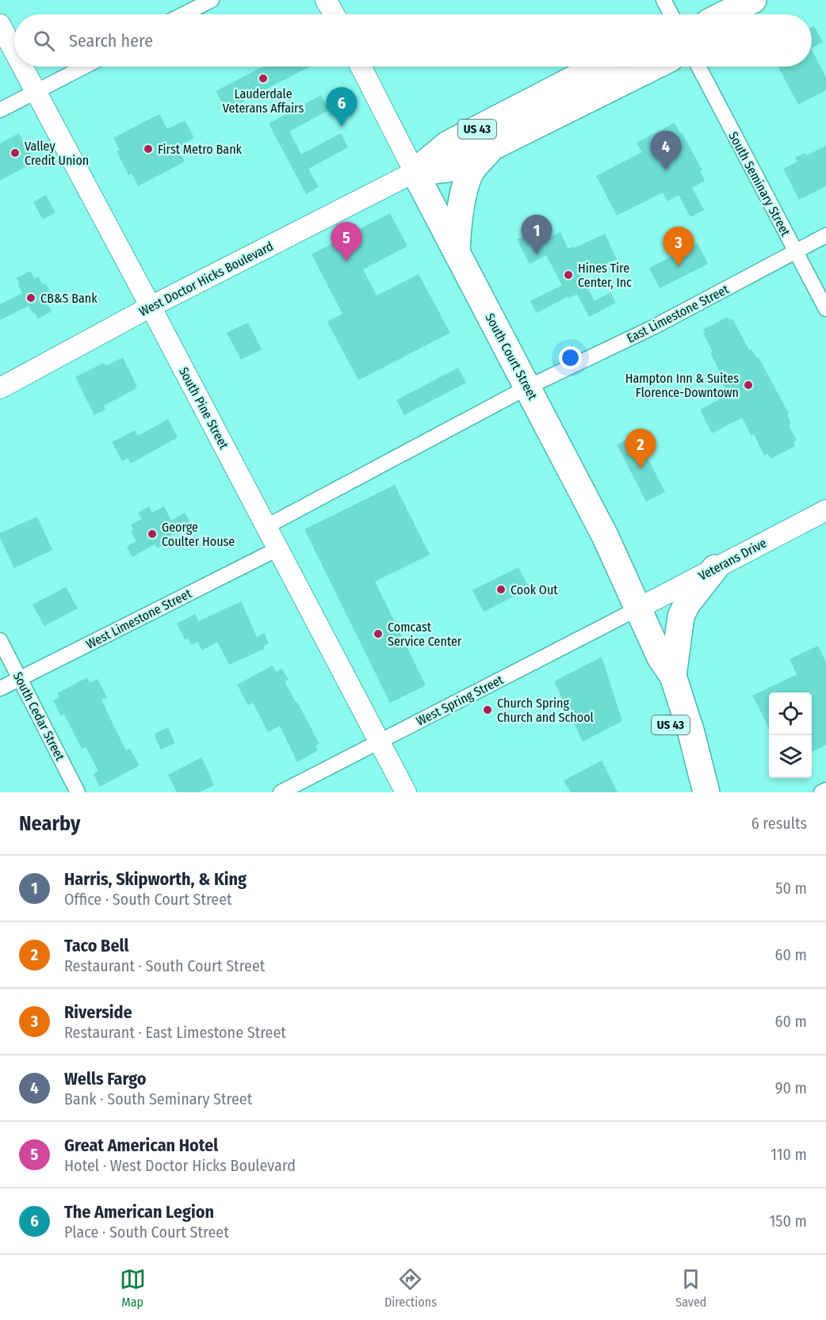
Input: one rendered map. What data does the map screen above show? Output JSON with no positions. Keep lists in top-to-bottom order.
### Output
{
  "streets": {
    "highway": ["US 43", "South Court Street"],
    "main road": ["West Doctor Hicks Boulevard", "South Pine Street", "Veterans Drive"],
    "street": [
      "South Seminary Street",
      "East Limestone Street",
      "West Limestone Street",
      "West Spring Street",
      "South Cedar Street"
    ]
  },
  "crossings": [
    ["US 43", "West Doctor Hicks Boulevard"],
    ["US 43", "South Court Street"],
    ["South Seminary Street", "East Limestone Street"],
    ["West Doctor Hicks Boulevard", "South Court Street"],
    ["West Doctor Hicks Boulevard", "South Pine Street"],
    ["East Limestone Street", "South Court Street"],
    ["South Court Street", "Veterans Drive"],
    ["South Court Street", "West Spring Street"],
    ["South Pine Street", "West Limestone Street"],
    ["South Pine Street", "West Spring Street"],
    ["Veterans Drive", "West Spring Street"],
    ["West Limestone Street", "South Cedar Street"]
  ],
  "places": [
    "Lauderdale Veterans Affairs",
    "First Metro Bank",
    "Valley Credit Union",
    "Hines Tire Center, Inc",
    "CB&S Bank",
    "Hampton Inn & Suites Florence-Downtown",
    "George Coulter House",
    "Cook Out",
    "Comcast Service Center",
    "Church Spring Church and School"
  ],
  "page": {
    "search": "Search here",
    "pins": [
      "6",
      "4",
      "1",
      "5",
      "3",
      "2"
    ],
    "heading": ["Nearby", "6 results"],
    "list": [
      {
        "mark": "1",
        "name": "Harris, Skipworth, & King",
        "note": "Office · South Court Street",
        "value": "50 m"
      },
      {
        "mark": "2",
        "name": "Taco Bell",
        "note": "Restaurant · South Court Street",
        "value": "60 m"
      },
      {
        "mark": "3",
        "name": "Riverside",
        "note": "Restaurant · East Limestone Street",
        "value": "60 m"
      },
      {
        "mark": "4",
        "name": "Wells Fargo",
        "note": "Bank · South Seminary Street",
        "value": "90 m"
      },
      {
        "mark": "5",
        "name": "Great American Hotel",
        "note": "Hotel · West Doctor Hicks Boulevard",
        "value": "110 m"
      },
      {
        "mark": "6",
        "name": "The American Legion",
        "note": "Place · South Court Street",
        "value": "150 m"
      }
    ],
    "nav": ["Map", "Directions", "Saved"]
  }
}
